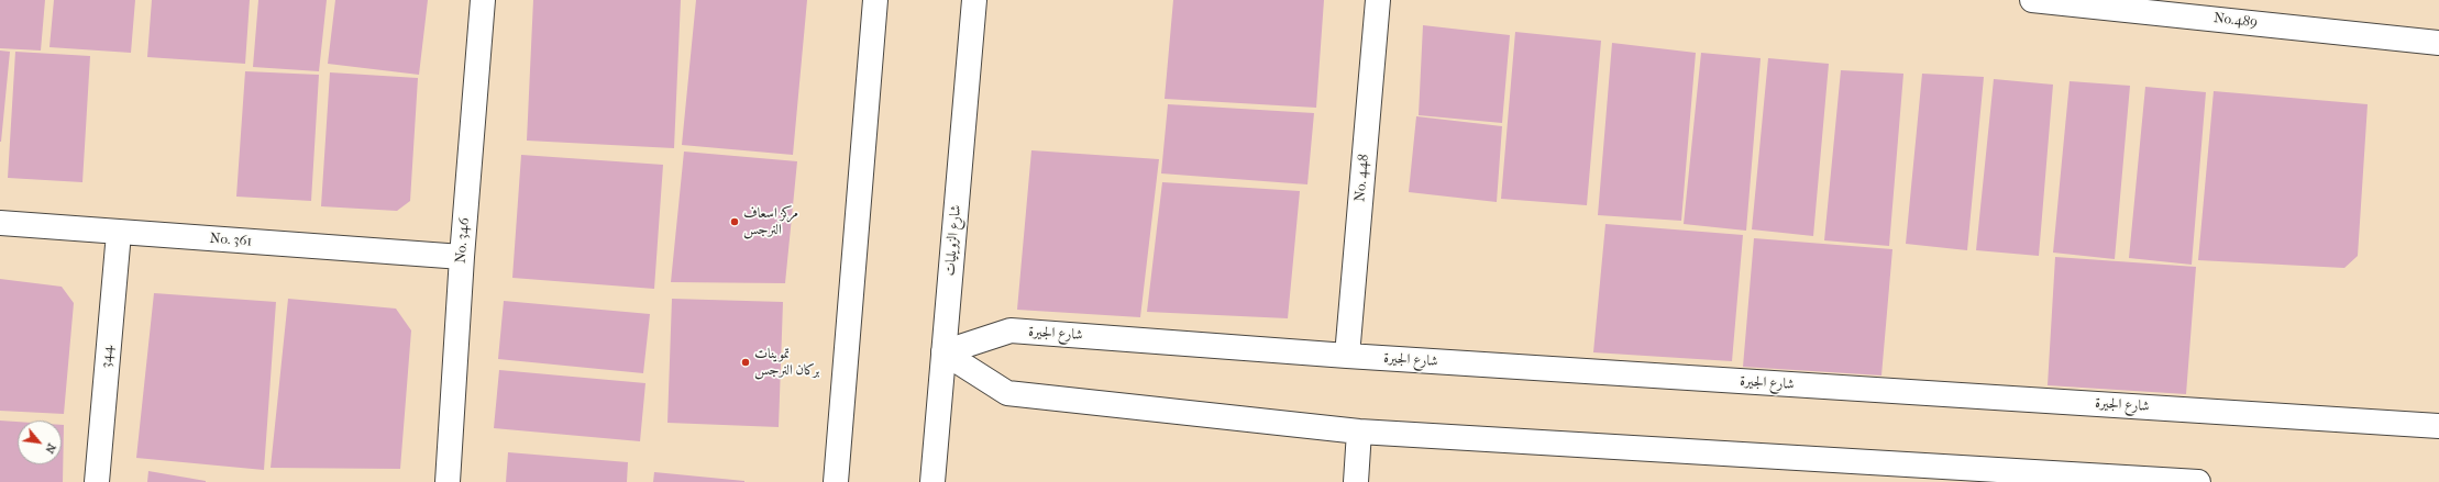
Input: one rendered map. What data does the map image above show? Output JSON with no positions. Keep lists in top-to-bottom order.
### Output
{
  "streets": {
    "street": [
      "No.489",
      "No. 448",
      "No. 361",
      "No. 346",
      "شارع الزويليات",
      "شارع الجيرة",
      "344"
    ]
  },
  "crossings": [
    ["No. 448", "شارع الجيرة"],
    ["No. 361", "No. 346"],
    ["No. 361", "344"],
    ["شارع الزويليات", "شارع الجيرة"]
  ],
  "places": ["مركز اسعاف النرجس", "تموينات بركان النرجس"],
  "north": "bottom right"
}
